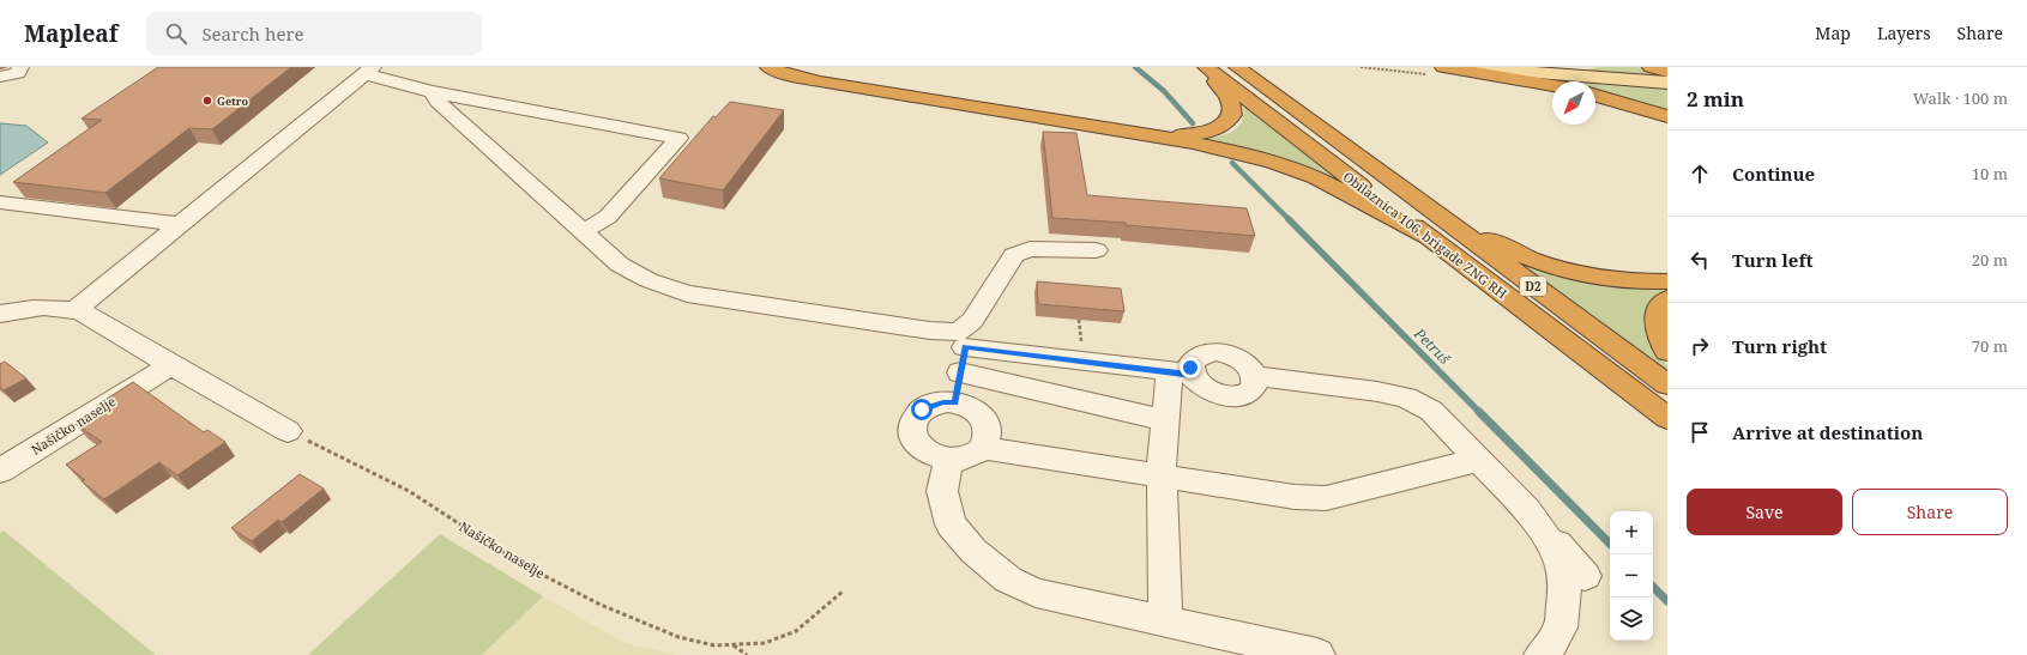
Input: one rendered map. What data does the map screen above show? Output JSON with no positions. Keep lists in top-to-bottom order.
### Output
{
  "streets": {
    "highway": ["Obilaznica 106. brigade ZNG RH", "D2"],
    "street": ["Našičko naselje"]
  },
  "water": ["Petruš"],
  "places": ["Getro"],
  "north": "bottom left",
  "page": {
    "header": "Mapleaf",
    "search": "Search here",
    "nav": ["Map", "Layers", "Share"],
    "heading": ["2 min", "Walk · 100 m"],
    "list": [
      ["Continue", "10 m"],
      ["Turn left", "20 m"],
      ["Turn right", "70 m"],
      "Arrive at destination"
    ],
    "buttons": ["Save", "Share"],
    "map_buttons": ["+", "−"]
  }
}
